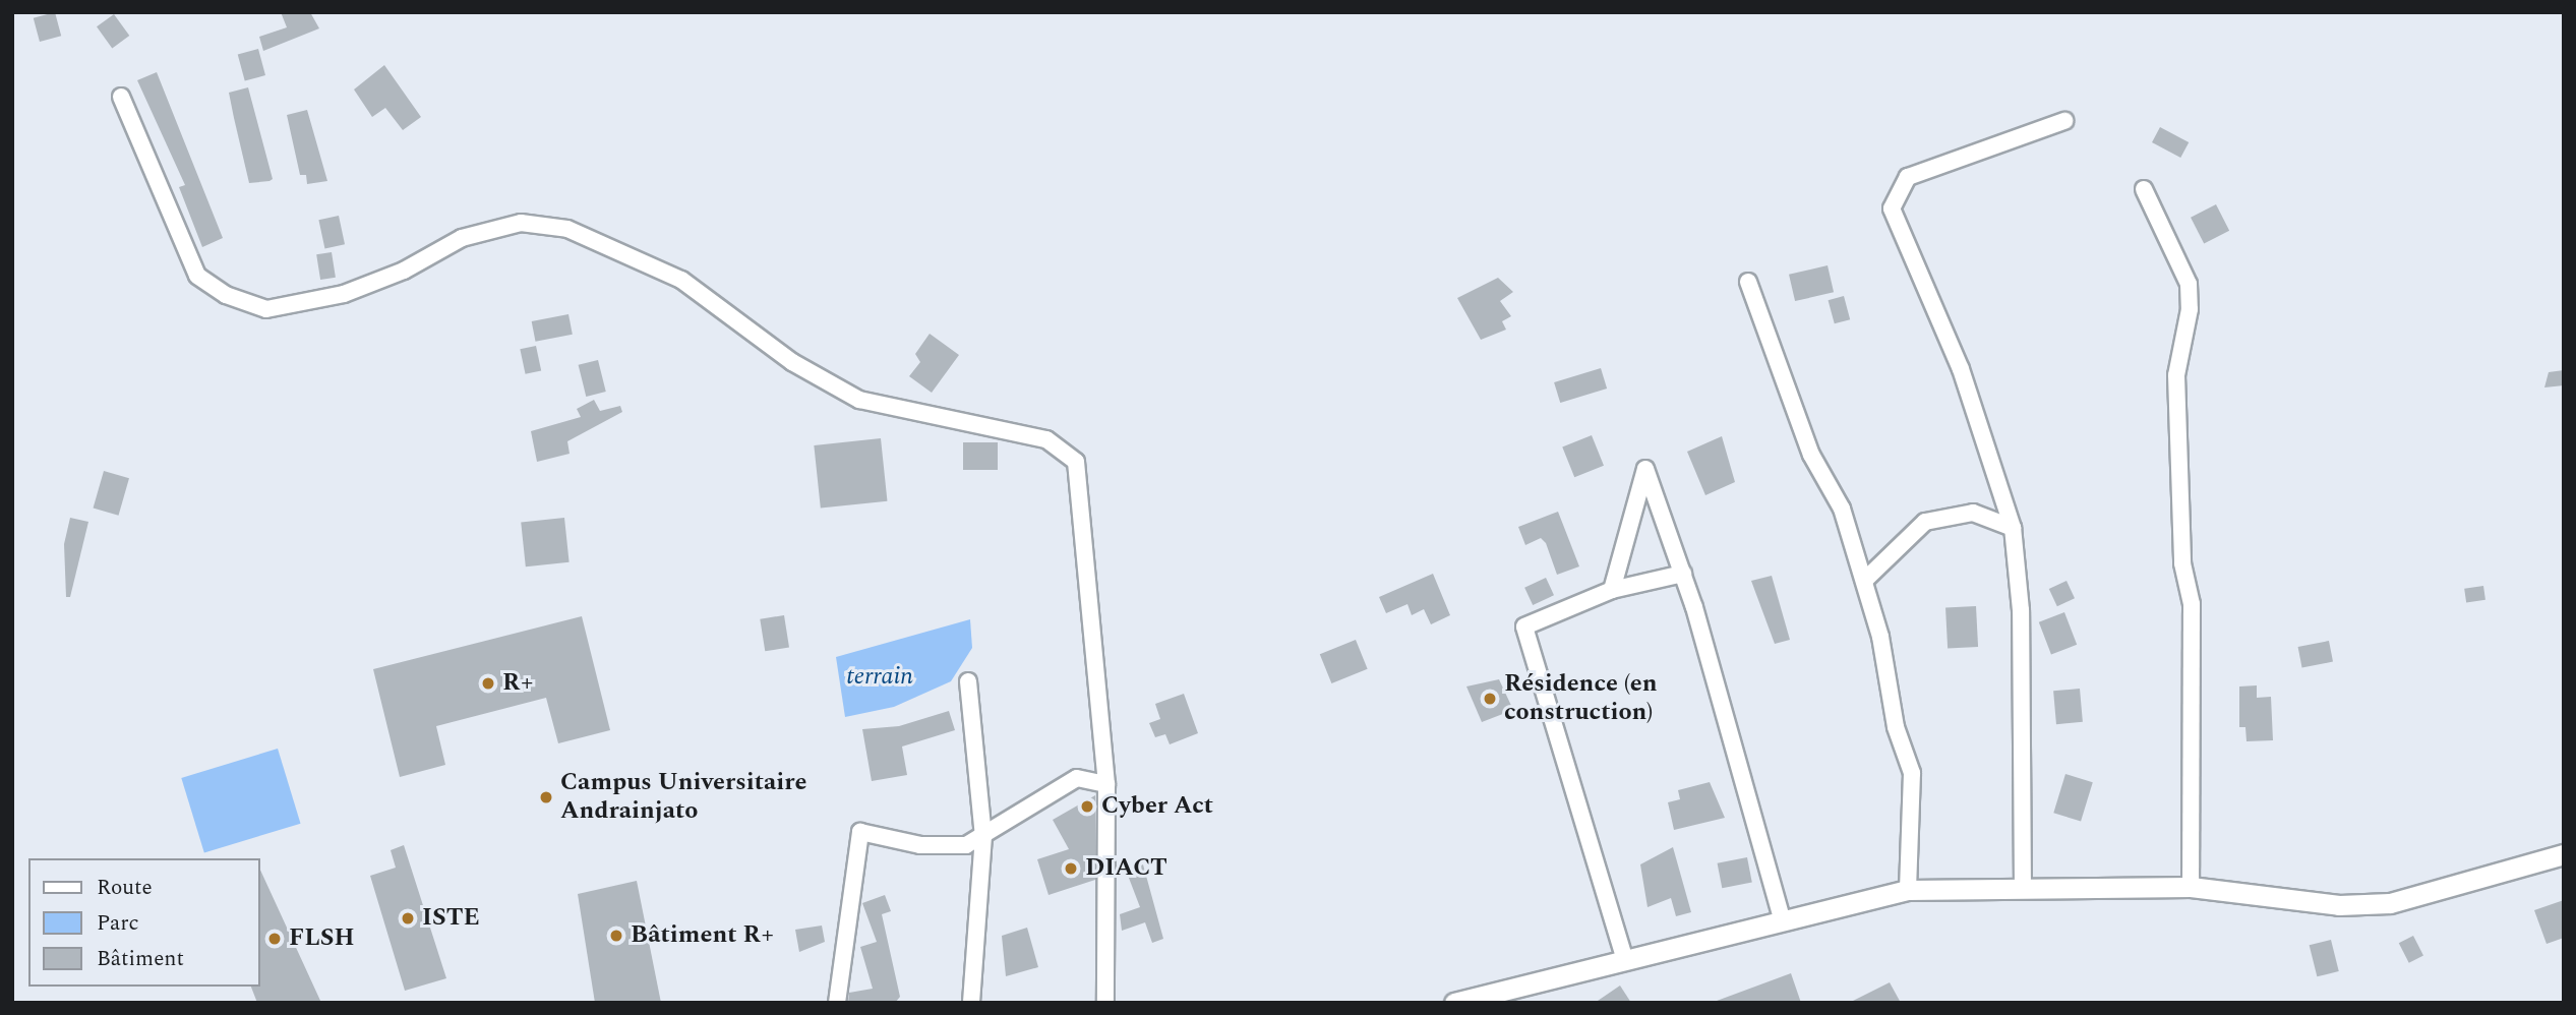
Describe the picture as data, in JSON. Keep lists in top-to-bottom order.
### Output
{
  "parks": ["terrain"],
  "places": [
    "R+",
    "Résidence (en construction)",
    "Campus Universitaire Andrainjato",
    "Cyber Act",
    "DIACT",
    "ISTE",
    "Bâtiment R+",
    "FLSH"
  ],
  "legend": ["Route", "Parc", "Bâtiment"]
}
